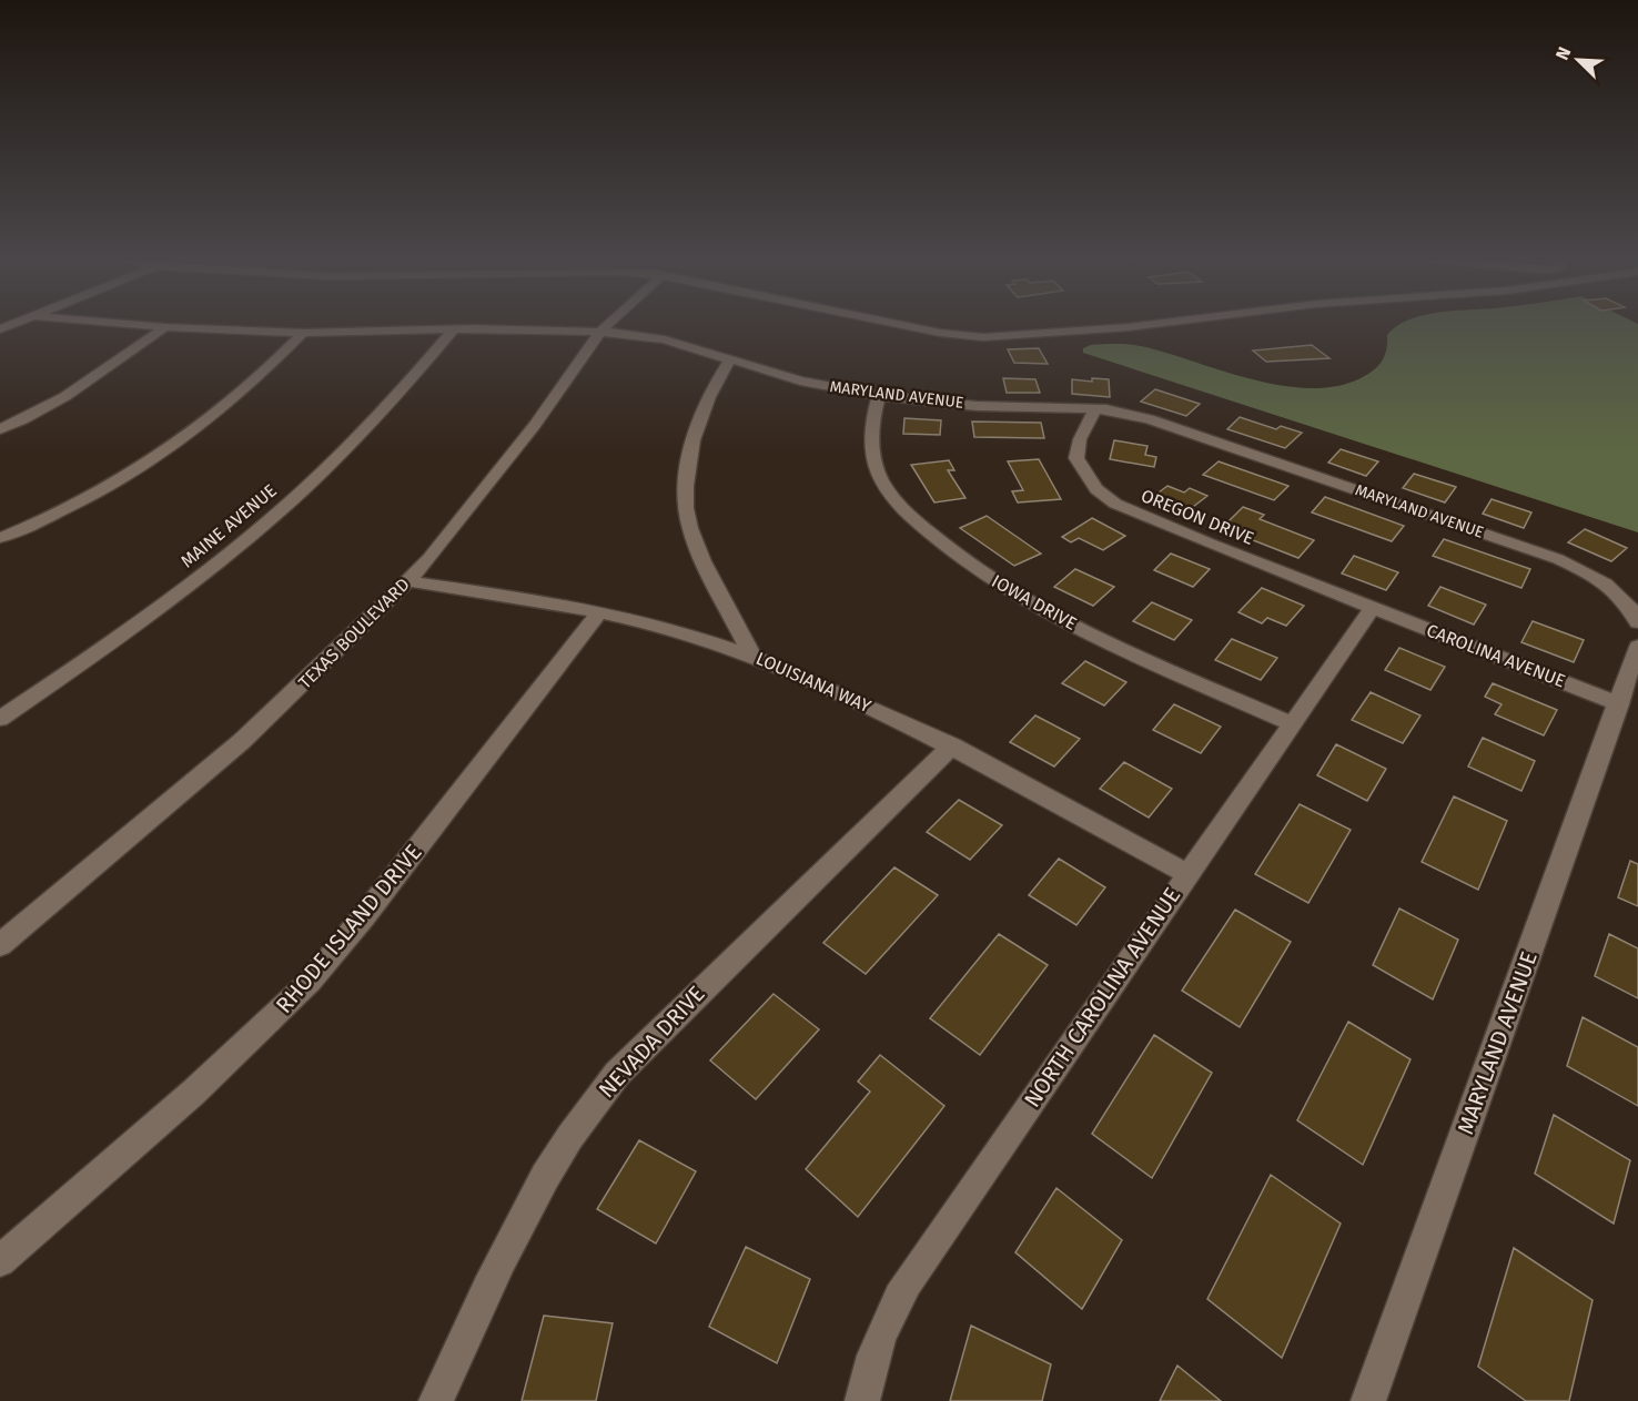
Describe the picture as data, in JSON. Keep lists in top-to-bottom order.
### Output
{
  "streets": {
    "street": [
      "MARYLAND AVENUE",
      "OREGON DRIVE",
      "MAINE AVENUE",
      "IOWA DRIVE",
      "TEXAS BOULEVARD",
      "CAROLINA AVENUE",
      "LOUISIANA WAY",
      "RHODE ISLAND DRIVE",
      "NORTH CAROLINA AVENUE",
      "NEVADA DRIVE"
    ]
  },
  "crossings": [
    ["MARYLAND AVENUE", "OREGON DRIVE"],
    ["MARYLAND AVENUE", "MAINE AVENUE"],
    ["MARYLAND AVENUE", "IOWA DRIVE"],
    ["MARYLAND AVENUE", "TEXAS BOULEVARD"],
    ["MARYLAND AVENUE", "CAROLINA AVENUE"],
    ["OREGON DRIVE", "CAROLINA AVENUE"],
    ["OREGON DRIVE", "NORTH CAROLINA AVENUE"],
    ["IOWA DRIVE", "NORTH CAROLINA AVENUE"],
    ["TEXAS BOULEVARD", "LOUISIANA WAY"],
    ["CAROLINA AVENUE", "NORTH CAROLINA AVENUE"],
    ["LOUISIANA WAY", "RHODE ISLAND DRIVE"],
    ["LOUISIANA WAY", "NORTH CAROLINA AVENUE"],
    ["LOUISIANA WAY", "NEVADA DRIVE"]
  ],
  "north": "top left"
}
